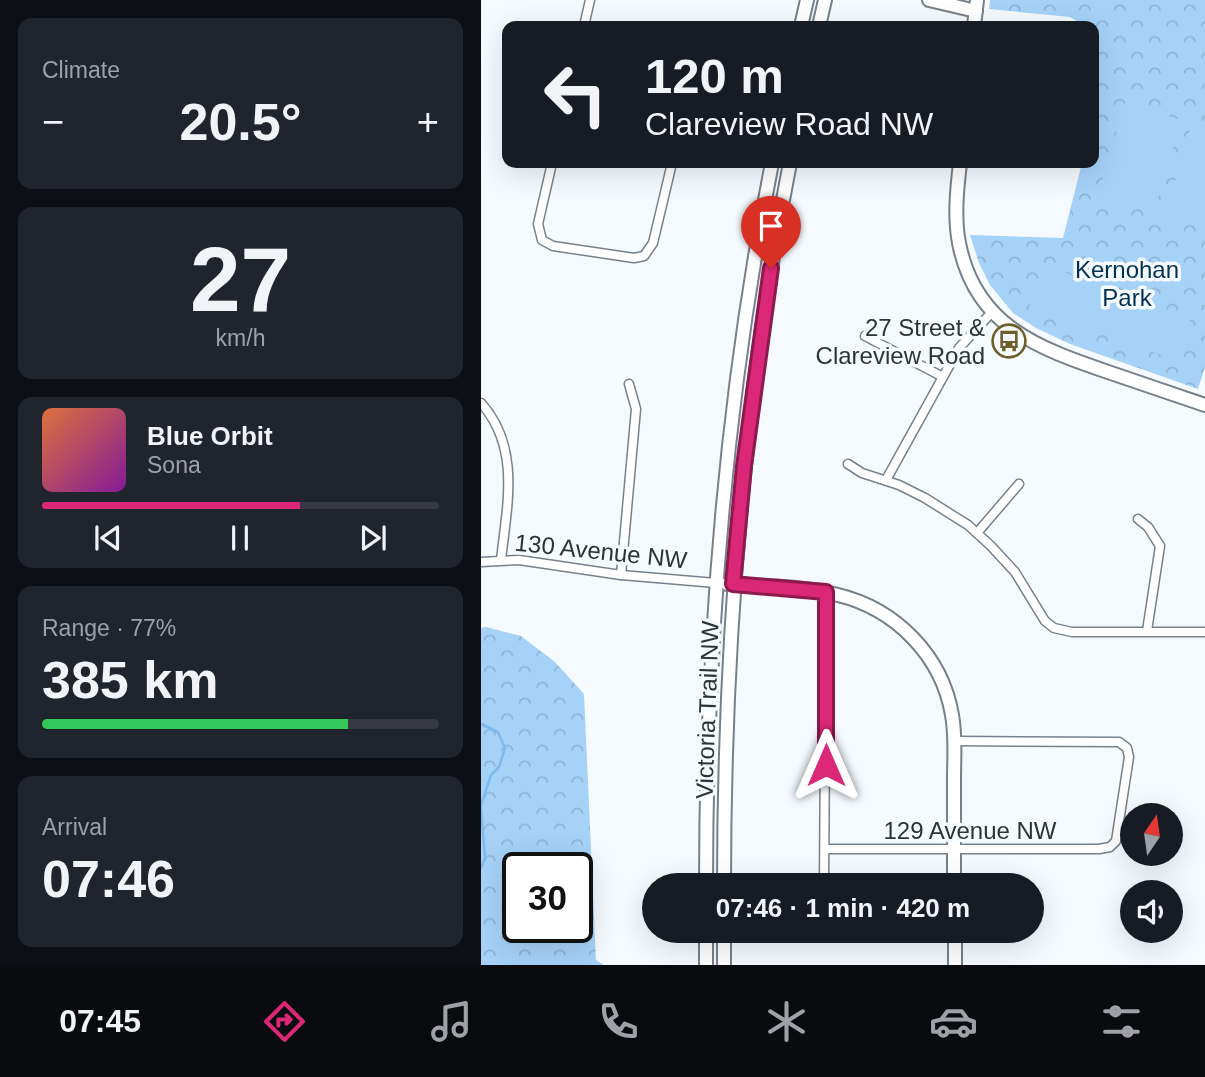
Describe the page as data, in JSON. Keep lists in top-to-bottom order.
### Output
{
  "streets": {
    "main road": ["Victoria Trail NW"],
    "street": ["130 Avenue NW", "129 Avenue NW"]
  },
  "crossings": [
    ["130 Avenue NW", "Victoria Trail NW"]
  ],
  "parks": ["Kernohan Park"],
  "places": {
    "bus stop": ["27 Street & Clareview Road"]
  },
  "north": "top",
  "page": {
    "tile": [
      "Climate",
      ["27", "km/h"],
      ["Range · 77%", "385 km"],
      ["Arrival", "07:46"]
    ],
    "turn": ["120 m", "Clareview Road NW"],
    "heat": ["−", "20.5°", "+"],
    "song": ["Blue Orbit", "Sona"],
    "limit": "30",
    "trip": "07:46 · 1 min · 420 m",
    "tabs": "07:45"
  }
}
